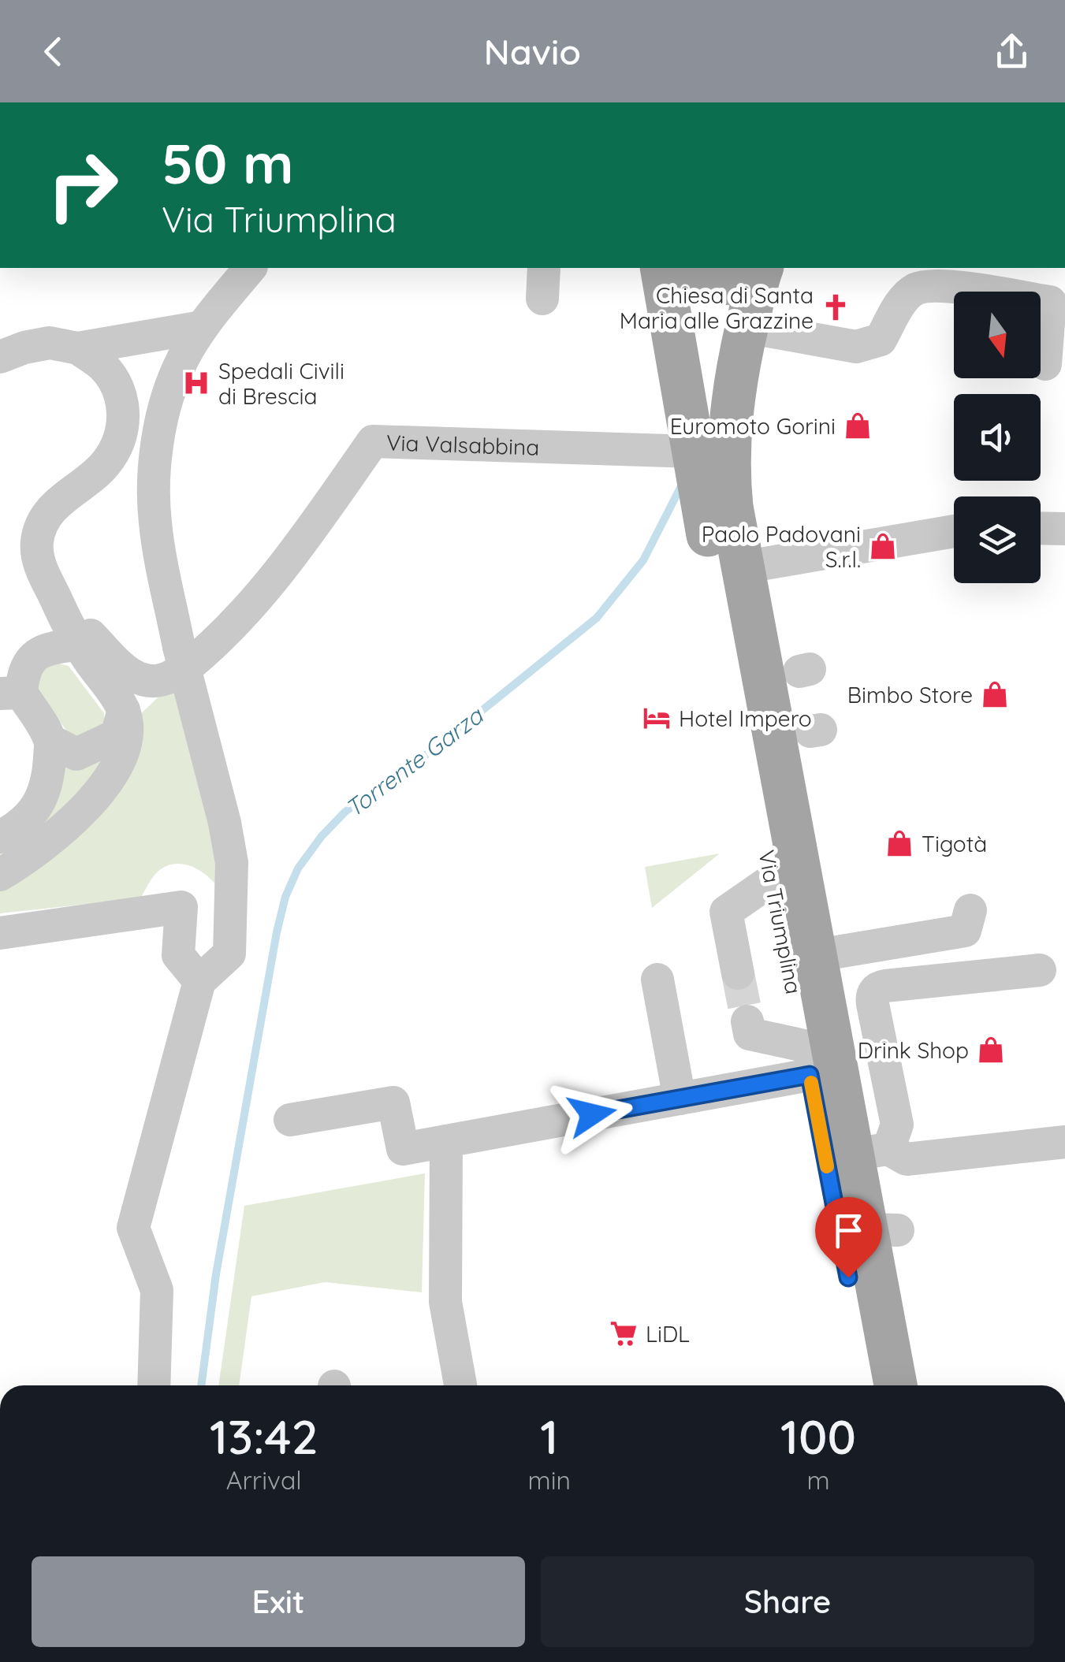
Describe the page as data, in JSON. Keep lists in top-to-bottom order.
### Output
{
  "streets": {
    "main road": ["Via Triumplina"],
    "street": ["Via Valsabbina"]
  },
  "crossings": [
    ["Via Valsabbina", "Via Triumplina"]
  ],
  "water": ["Torrente Garza"],
  "places": {
    "church": ["Chiesa di Santa Maria alle Grazzine"],
    "hospital": ["Spedali Civili di Brescia"],
    "shop": [
      "Euromoto Gorini",
      "Paolo Padovani S.r.l.",
      "Bimbo Store",
      "Tigotà",
      "Drink Shop"
    ],
    "hotel": ["Hotel Impero"],
    "supermarket": ["LiDL"]
  },
  "north": "bottom",
  "page": {
    "header": "Navio",
    "turn": ["50 m", "Via Triumplina"],
    "eta": [
      "13:42",
      "Arrival",
      "1",
      "min",
      "100",
      "m"
    ],
    "buttons": ["Exit", "Share"]
  }
}
